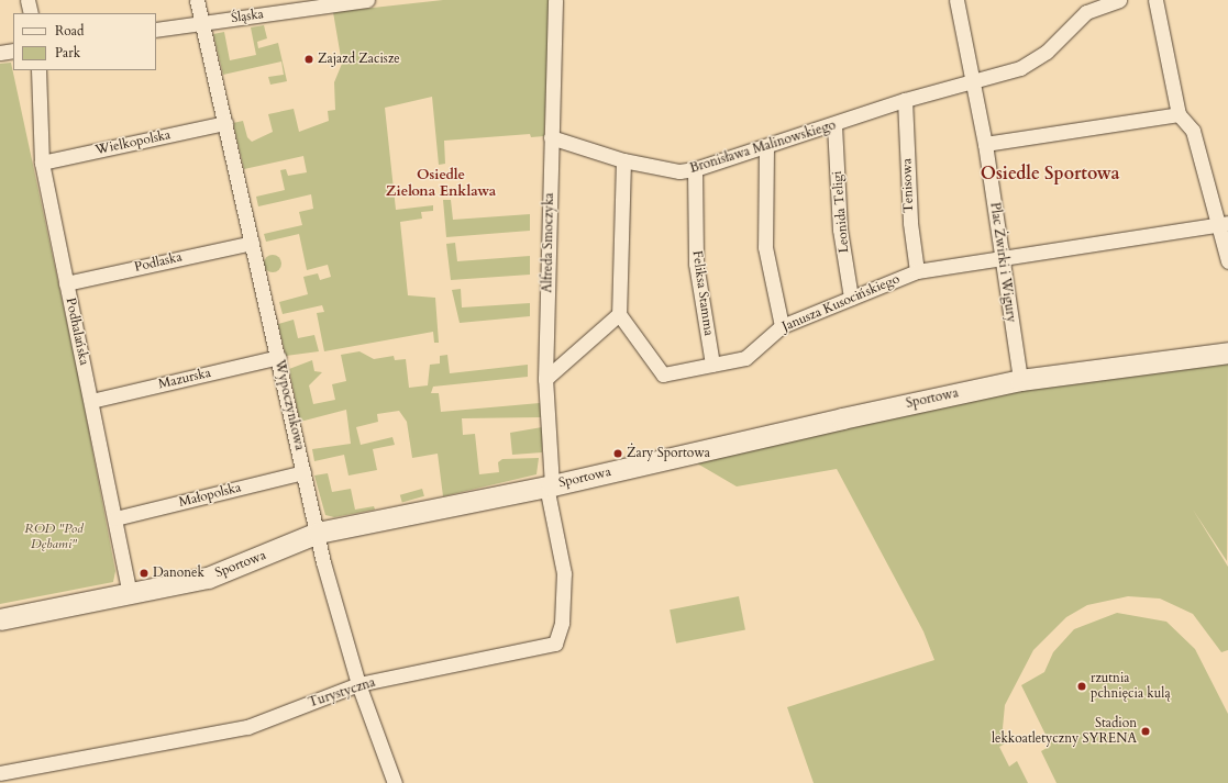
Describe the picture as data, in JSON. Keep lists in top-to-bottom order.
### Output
{
  "streets": {
    "street": [
      "Śląska",
      "Wielkopolska",
      "Bronisława Malinowskiego",
      "Tenisowa",
      "Leonida Teligi",
      "Alfreda Smoczyka",
      "Podlaska",
      "Plac Żwirki i Wigury",
      "Feliksa Stamma",
      "Janusza Kusocińskiego",
      "Podhalańska",
      "Mazurska",
      "Sportowa",
      "Wypoczynkowa",
      "Małopolska",
      "Turystyczna"
    ]
  },
  "crossings": [
    ["Śląska", "Wypoczynkowa"],
    ["Wielkopolska", "Podhalańska"],
    ["Wielkopolska", "Wypoczynkowa"],
    ["Bronisława Malinowskiego", "Tenisowa"],
    ["Bronisława Malinowskiego", "Leonida Teligi"],
    ["Bronisława Malinowskiego", "Alfreda Smoczyka"],
    ["Bronisława Malinowskiego", "Plac Żwirki i Wigury"],
    ["Bronisława Malinowskiego", "Feliksa Stamma"],
    ["Tenisowa", "Janusza Kusocińskiego"],
    ["Leonida Teligi", "Janusza Kusocińskiego"],
    ["Alfreda Smoczyka", "Sportowa"],
    ["Alfreda Smoczyka", "Turystyczna"],
    ["Podlaska", "Podhalańska"],
    ["Podlaska", "Wypoczynkowa"],
    ["Plac Żwirki i Wigury", "Janusza Kusocińskiego"],
    ["Plac Żwirki i Wigury", "Sportowa"],
    ["Feliksa Stamma", "Janusza Kusocińskiego"],
    ["Podhalańska", "Mazurska"],
    ["Podhalańska", "Sportowa"],
    ["Podhalańska", "Małopolska"],
    ["Mazurska", "Wypoczynkowa"],
    ["Sportowa", "Wypoczynkowa"],
    ["Sportowa", "Turystyczna"],
    ["Wypoczynkowa", "Małopolska"],
    ["Wypoczynkowa", "Turystyczna"]
  ],
  "districts": ["Osiedle Sportowa", "Osiedle Zielona Enklawa"],
  "parks": ["ROD \"Pod Dębami\""],
  "places": [
    "Zajazd Zacisze",
    "Żary Sportowa",
    "Danonek",
    "rzutnia pchnięcia kulą",
    "Stadion lekkoatletyczny SYRENA"
  ],
  "legend": ["Road", "Park"]
}
